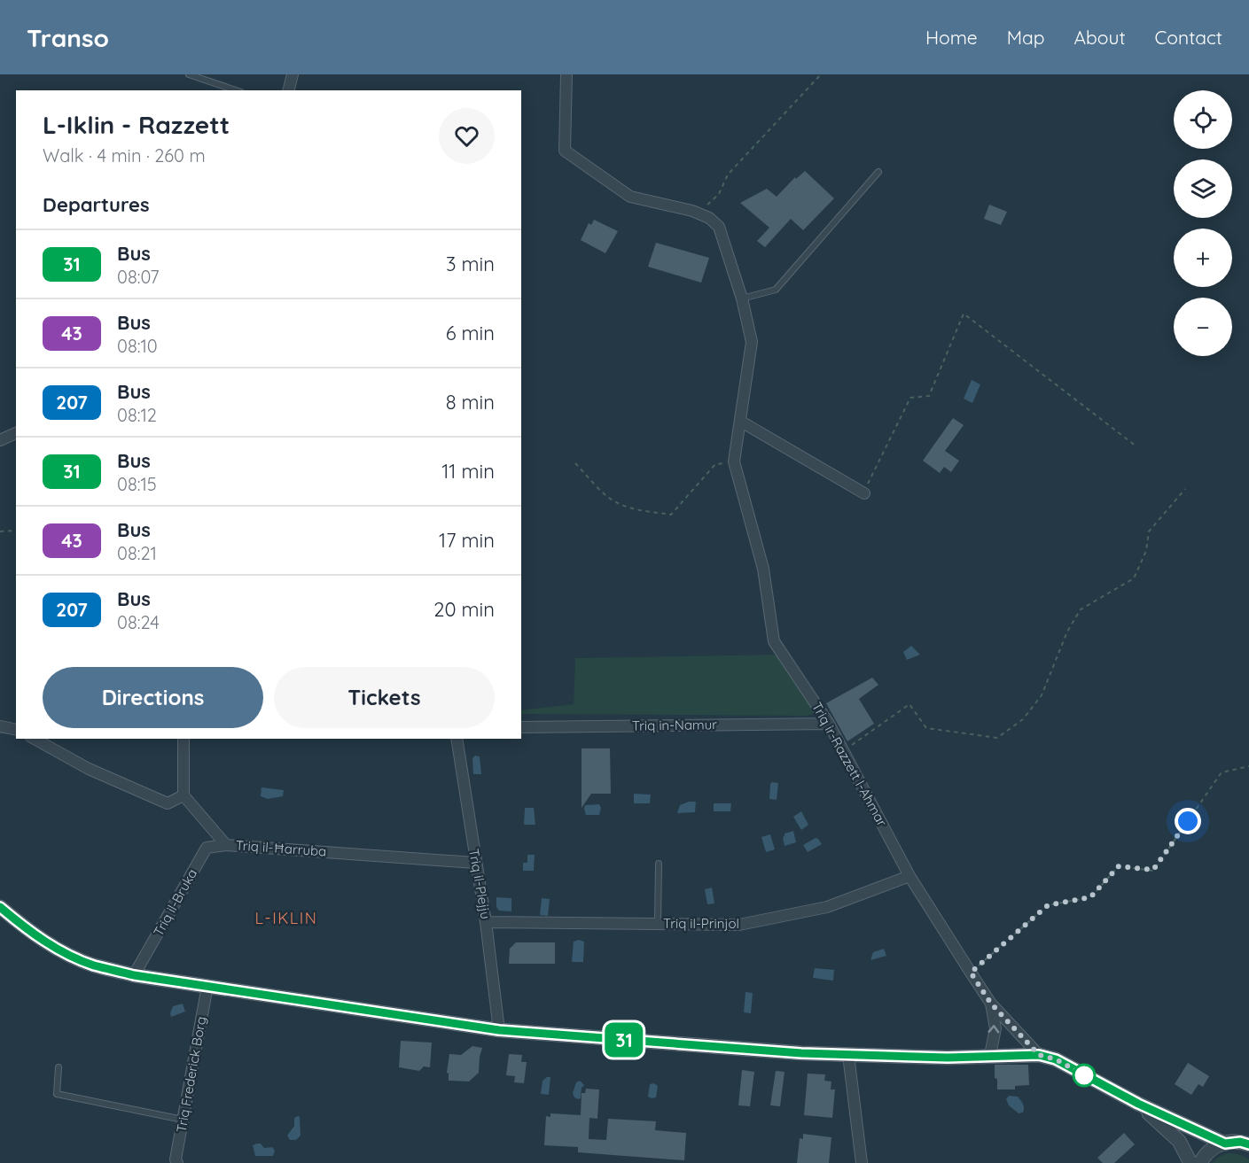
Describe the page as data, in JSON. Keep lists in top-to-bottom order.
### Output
{
  "streets": {
    "street": [
      "Triq in-Namur",
      "Triq ir-Razzett l-Aħmar",
      "Triq il-Ħarruba",
      "Triq il-Plejju",
      "Triq il-Bruka",
      "Triq il-Prinjol",
      "Triq Frederick Borg"
    ]
  },
  "crossings": [
    ["Triq in-Namur", "Triq ir-Razzett l-Aħmar"],
    ["Triq ir-Razzett l-Aħmar", "Triq il-Prinjol"],
    ["Triq il-Ħarruba", "Triq il-Plejju"],
    ["Triq il-Ħarruba", "Triq il-Bruka"],
    ["Triq il-Plejju", "Triq il-Prinjol"]
  ],
  "districts": ["L-IKLIN"],
  "lines": ["bus line 31"],
  "page": {
    "header": "Transo",
    "nav": [
      "Home",
      "Map",
      "About",
      "Contact"
    ],
    "on_map": "31",
    "map_buttons": ["+", "−"],
    "heading": [
      ["L-Iklin - Razzett", "Walk · 4 min · 260 m"],
      "Departures"
    ],
    "list": [
      {
        "mark": "31",
        "name": "Bus",
        "note": "08:07",
        "value": "3 min"
      },
      {
        "mark": "43",
        "name": "Bus",
        "note": "08:10",
        "value": "6 min"
      },
      {
        "mark": "207",
        "name": "Bus",
        "note": "08:12",
        "value": "8 min"
      },
      {
        "mark": "31",
        "name": "Bus",
        "note": "08:15",
        "value": "11 min"
      },
      {
        "mark": "43",
        "name": "Bus",
        "note": "08:21",
        "value": "17 min"
      },
      {
        "mark": "207",
        "name": "Bus",
        "note": "08:24",
        "value": "20 min"
      }
    ],
    "buttons": ["Directions", "Tickets"]
  }
}
